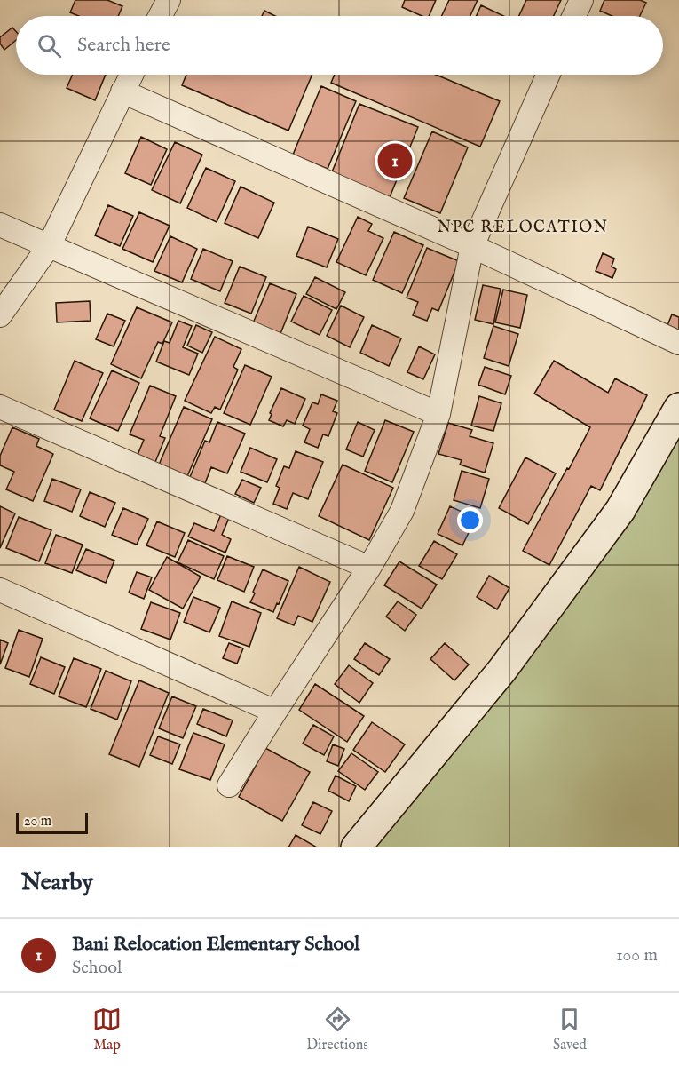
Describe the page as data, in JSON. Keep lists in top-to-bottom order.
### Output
{
  "districts": ["NPC RELOCATION"],
  "scale_bar": "20 m",
  "page": {
    "search": "Search here",
    "pins": "1",
    "scale": "20 m",
    "heading": "Nearby",
    "list": [
      {
        "mark": "1",
        "name": "Bani Relocation Elementary School",
        "note": "School",
        "value": "100 m"
      }
    ],
    "nav": ["Map", "Directions", "Saved"]
  }
}
